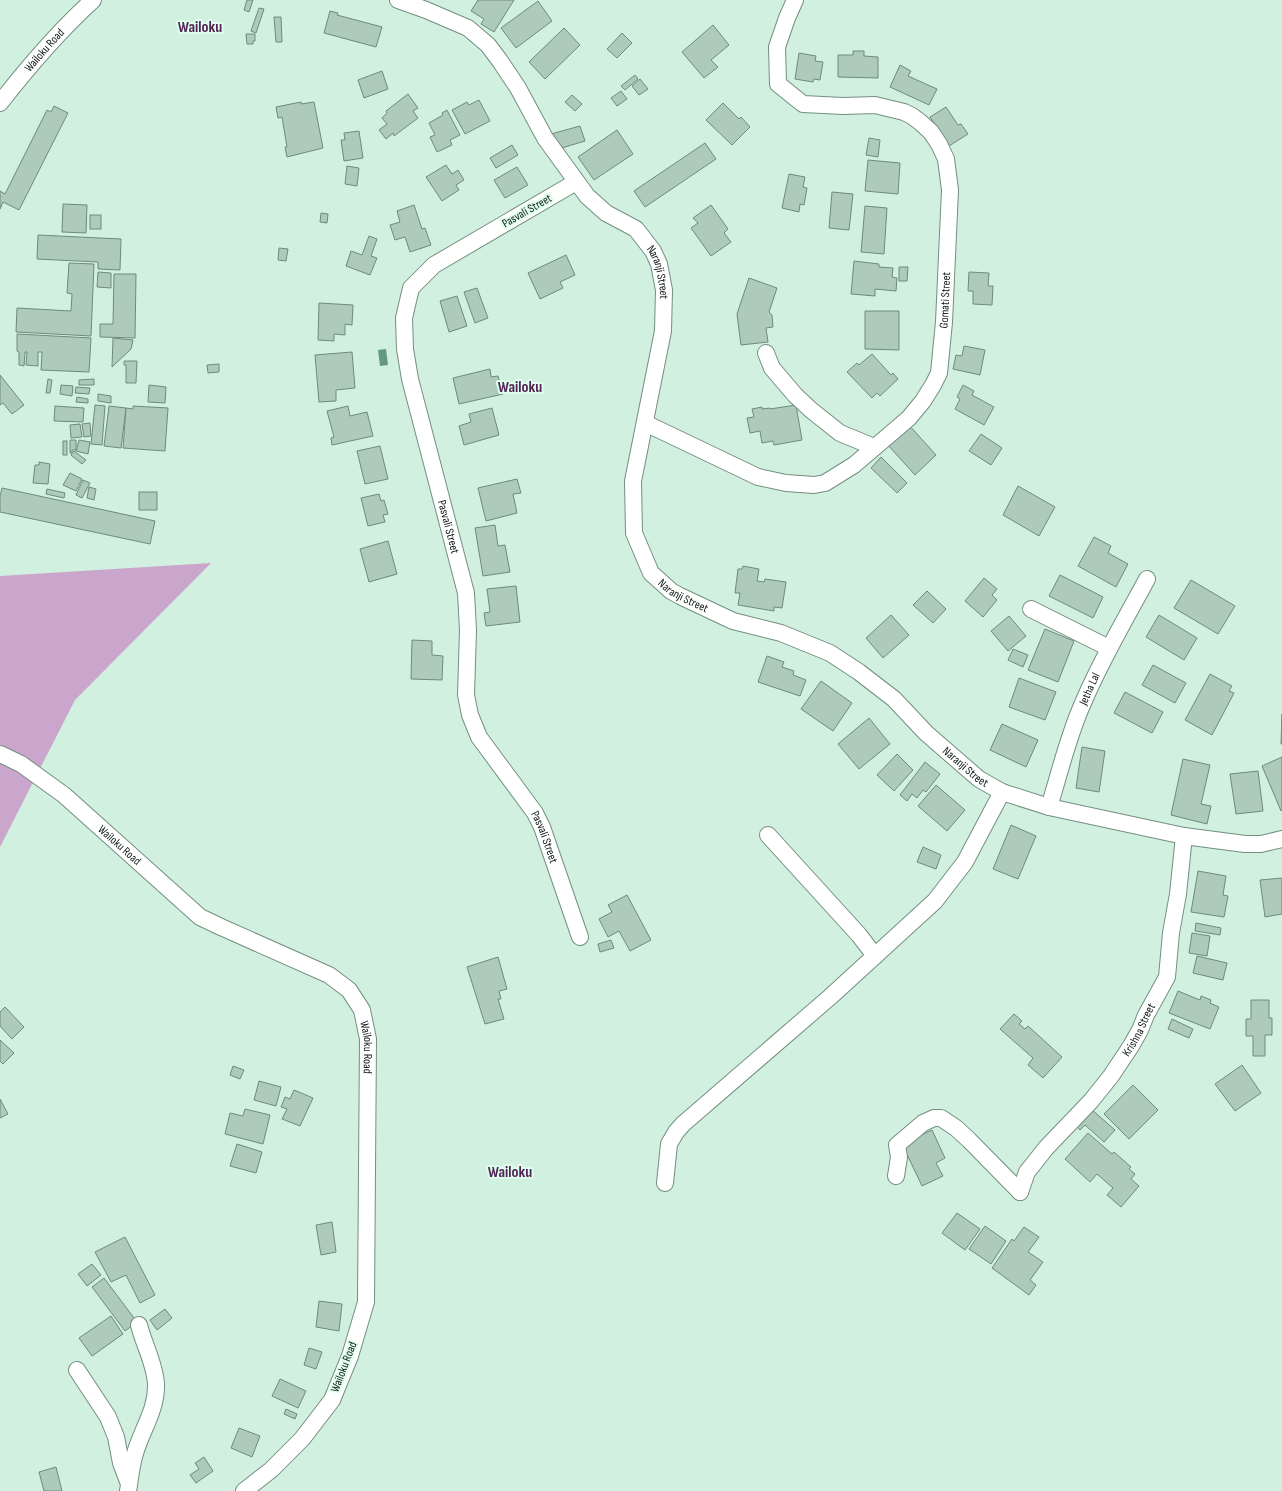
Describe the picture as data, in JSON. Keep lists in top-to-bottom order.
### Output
{
  "streets": {
    "street": [
      "Wailoku Road",
      "Pasvali Street",
      "Naranji Street",
      "Gomati Street",
      "Jetha Lal",
      "Krishna Street"
    ]
  },
  "crossings": [
    ["Pasvali Street", "Naranji Street"],
    ["Naranji Street", "Gomati Street"],
    ["Naranji Street", "Jetha Lal"],
    ["Naranji Street", "Krishna Street"]
  ],
  "districts": ["Wailoku", "Wailoku", "Wailoku"]
}
